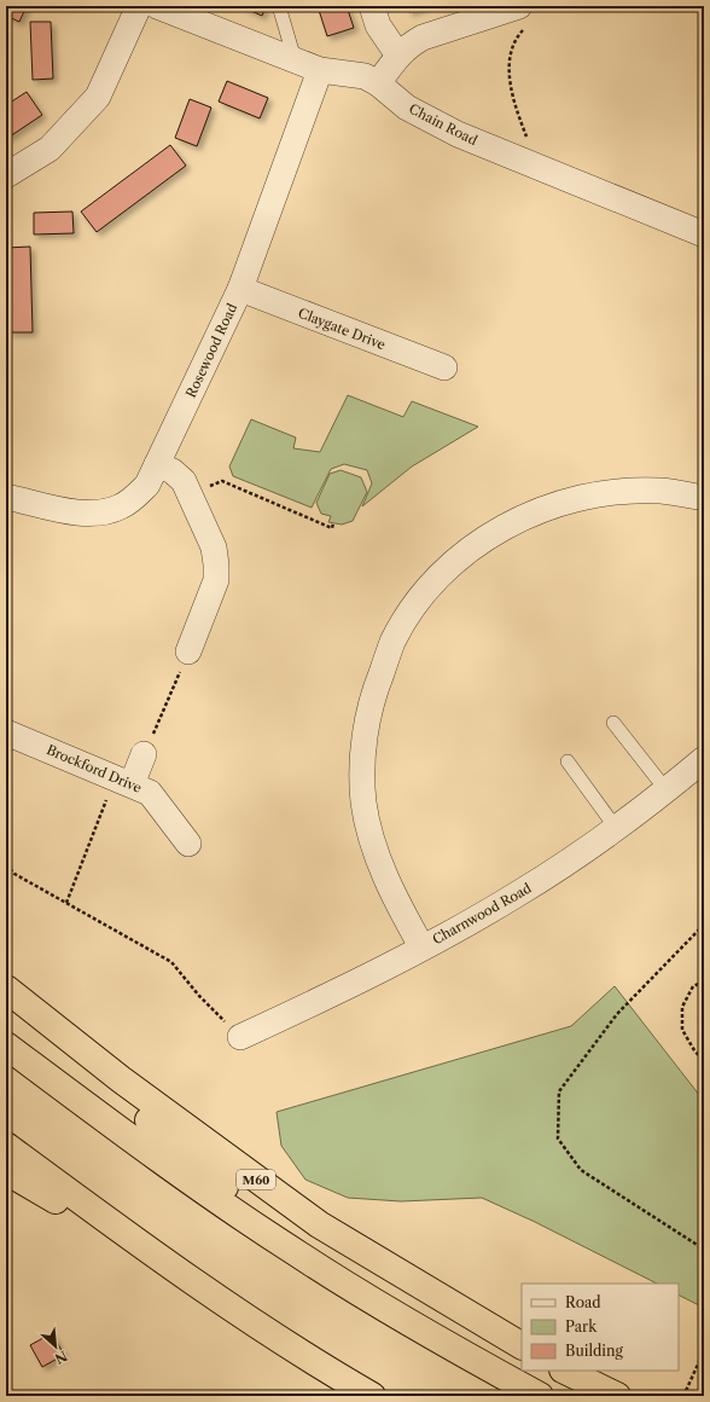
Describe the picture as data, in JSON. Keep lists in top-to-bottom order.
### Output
{
  "streets": {
    "highway": ["M60"],
    "street": [
      "Chain Road",
      "Claygate Drive",
      "Rosewood Road",
      "Brockford Drive",
      "Charnwood Road"
    ]
  },
  "crossings": [
    ["Chain Road", "Rosewood Road"],
    ["Claygate Drive", "Rosewood Road"]
  ],
  "legend": ["Road", "Park", "Building"],
  "north": "bottom right"
}
